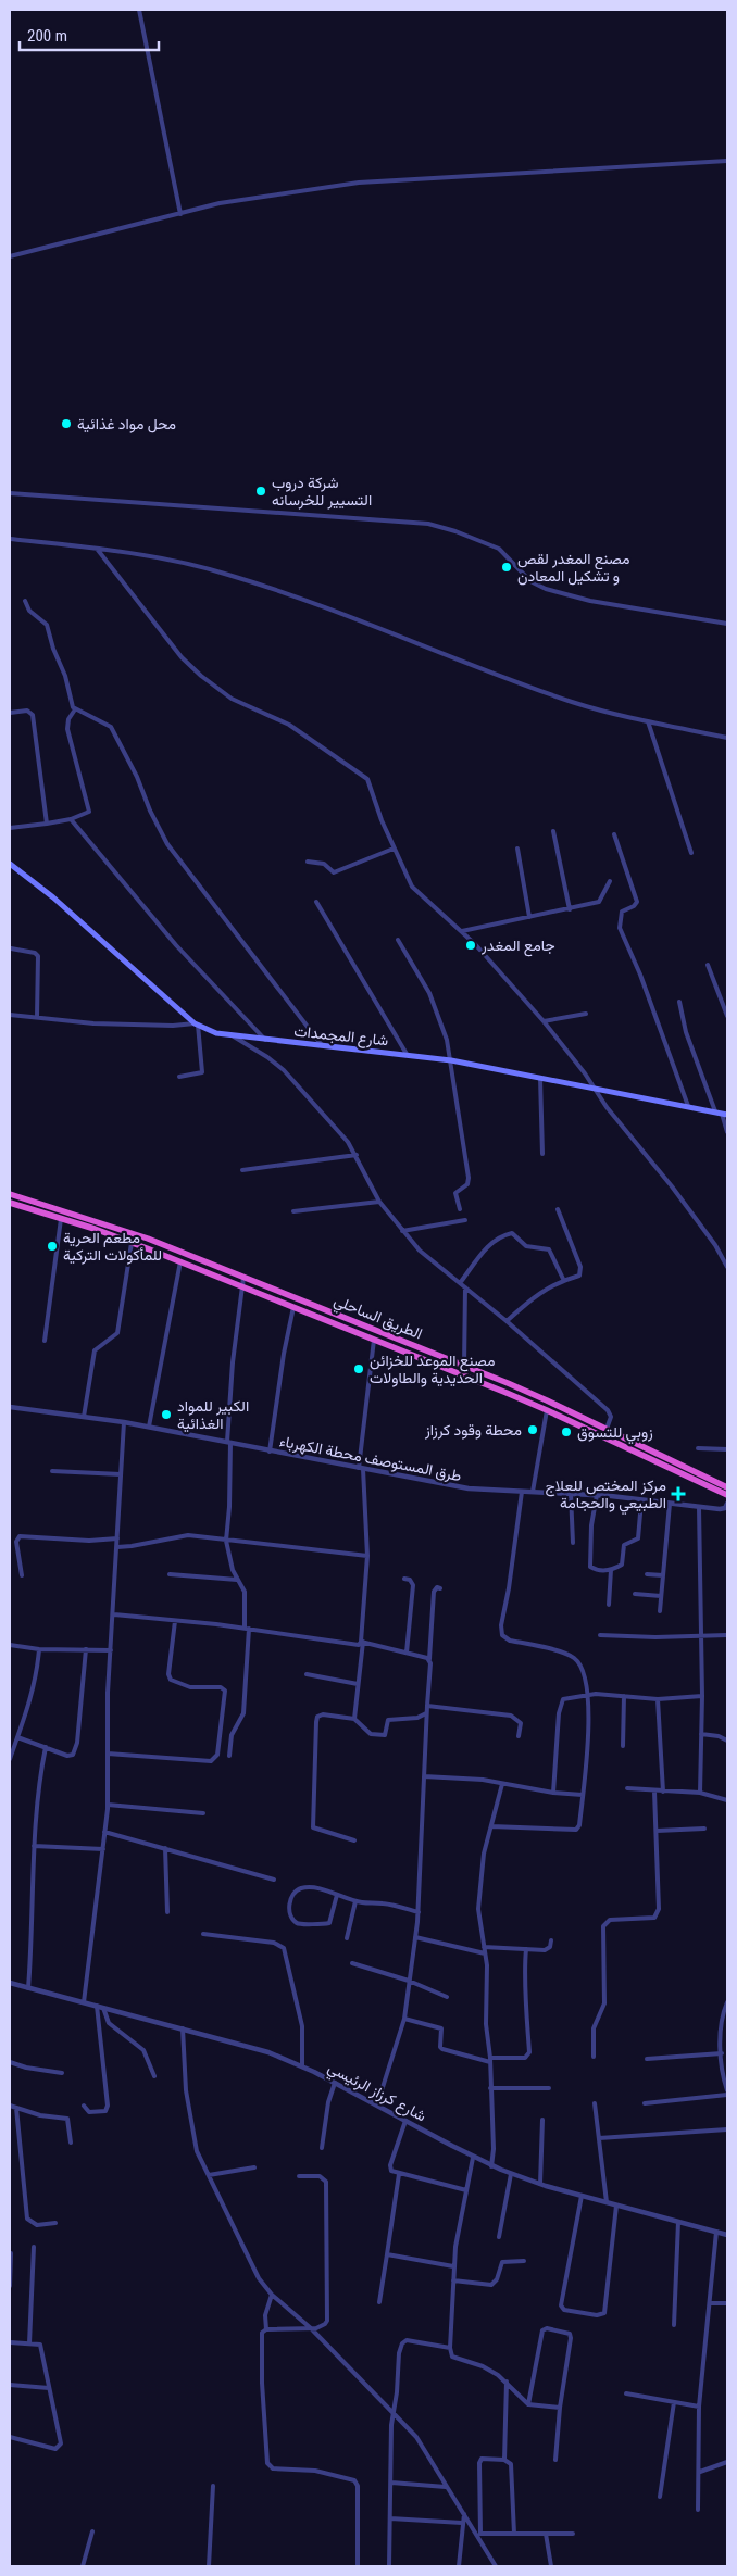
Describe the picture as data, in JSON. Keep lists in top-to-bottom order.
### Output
{
  "streets": {
    "highway": ["الطريق الساحلي"],
    "main road": ["شارع المجمدات"],
    "street": ["طرق المستوصف محطة الكهرباء", "شارع كرزاز الرئيسي"]
  },
  "places": {
    "other": [
      "محل مواد غذائية",
      "شركة دروب التسيير للخرسانه",
      "مصنع المغدر لقص و تشكيل المعادن",
      "جامع المغدر",
      "مطعم الحرية للمأكولات التركية",
      "مصنع الموعد للخزائن الحديدية والطاولات",
      "الكبير للمواد الغذائية",
      "محطة وقود كرزاز",
      "زوبي للتسوق"
    ],
    "health": ["مركز المختص للعلاج الطبيعي والحجامة"]
  },
  "scale_bar": "200 m"
}
